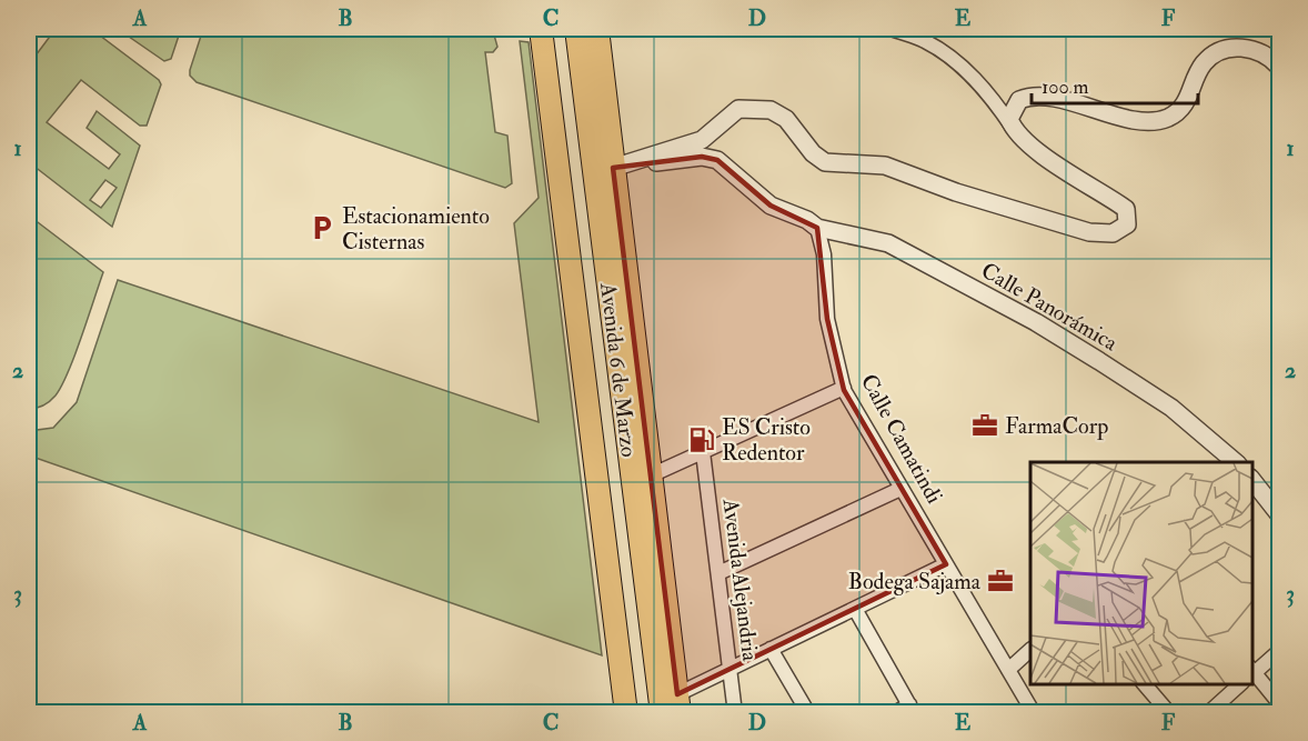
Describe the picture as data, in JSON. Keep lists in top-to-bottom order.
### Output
{
  "streets": {
    "main road": ["Avenida 6 de Marzo"],
    "street": ["Calle Panorámica", "Calle Camatindi", "Avenida Alejandria"]
  },
  "crossings": [
    ["Calle Panorámica", "Calle Camatindi"]
  ],
  "places": {
    "parking": ["Estacionamiento Cisternas"],
    "office": ["FarmaCorp", "Bodega Sajama"],
    "fuel station": ["ES Cristo Redentor"]
  },
  "scale_bar": "100 m",
  "grid": {
    "columns": [
      "A",
      "B",
      "C",
      "D",
      "E",
      "F"
    ],
    "rows": ["1", "2", "3"]
  }
}
